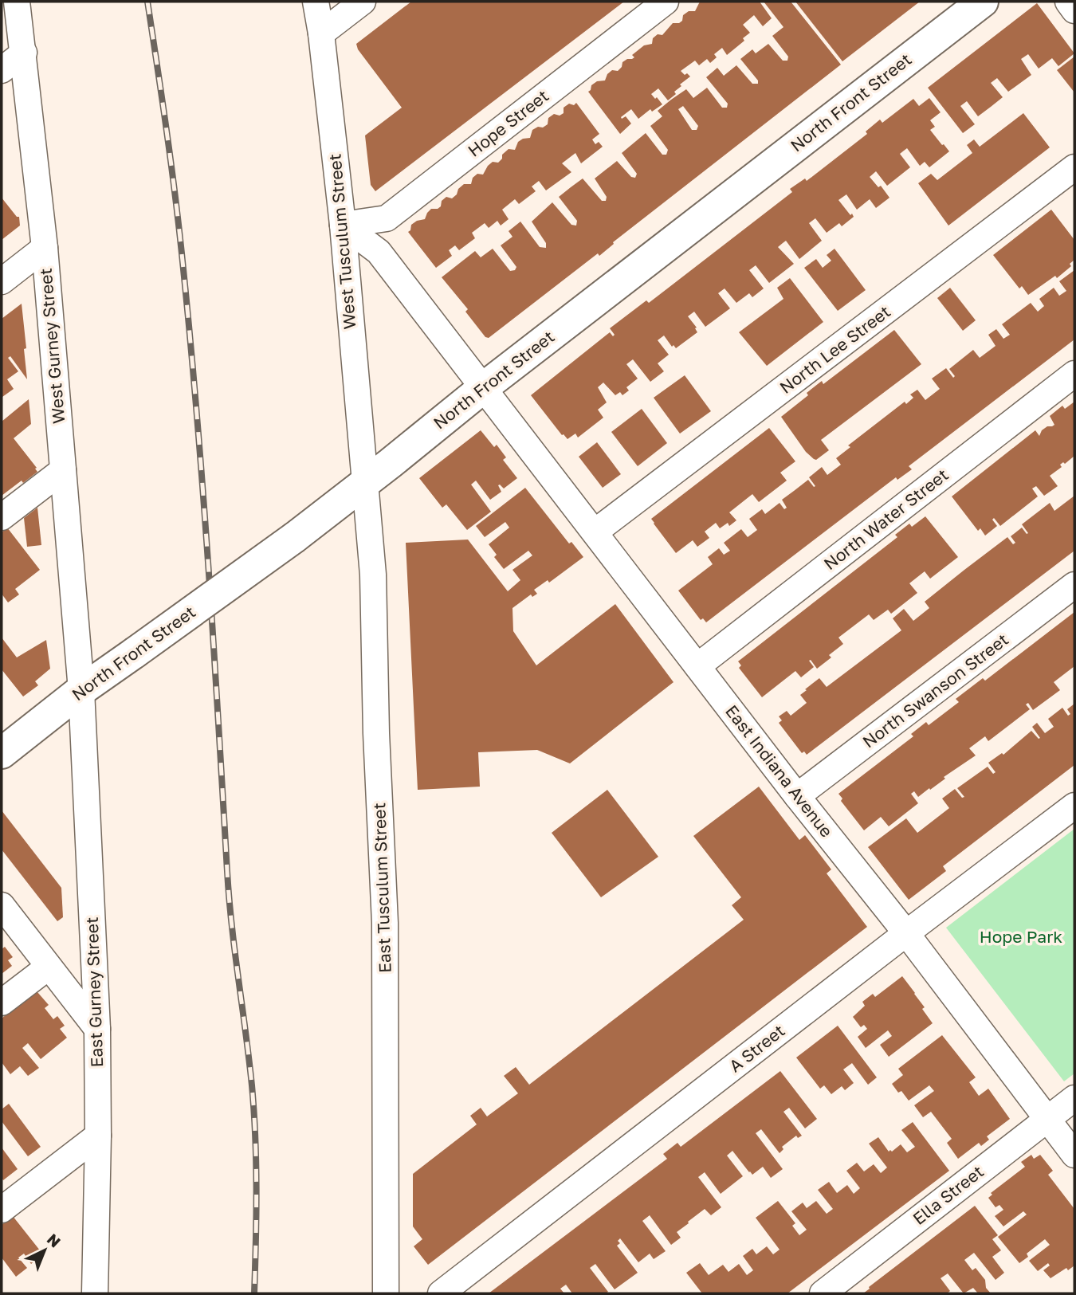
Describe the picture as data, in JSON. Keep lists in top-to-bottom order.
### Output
{
  "streets": {
    "street": [
      "North Front Street",
      "Hope Street",
      "West Tusculum Street",
      "West Gurney Street",
      "North Lee Street",
      "North Water Street",
      "North Swanson Street",
      "East Indiana Avenue",
      "East Tusculum Street",
      "East Gurney Street",
      "A Street",
      "Ella Street"
    ]
  },
  "crossings": [
    ["North Front Street", "West Tusculum Street"],
    ["North Front Street", "West Gurney Street"],
    ["North Front Street", "East Indiana Avenue"],
    ["North Front Street", "East Tusculum Street"],
    ["North Front Street", "East Gurney Street"],
    ["Hope Street", "West Tusculum Street"],
    ["Hope Street", "East Indiana Avenue"],
    ["West Tusculum Street", "East Indiana Avenue"],
    ["West Tusculum Street", "East Tusculum Street"],
    ["West Gurney Street", "East Gurney Street"],
    ["North Lee Street", "East Indiana Avenue"],
    ["North Water Street", "East Indiana Avenue"],
    ["North Swanson Street", "East Indiana Avenue"],
    ["East Indiana Avenue", "A Street"],
    ["East Indiana Avenue", "Ella Street"]
  ],
  "parks": ["Hope Park"],
  "north": "top right"
}
